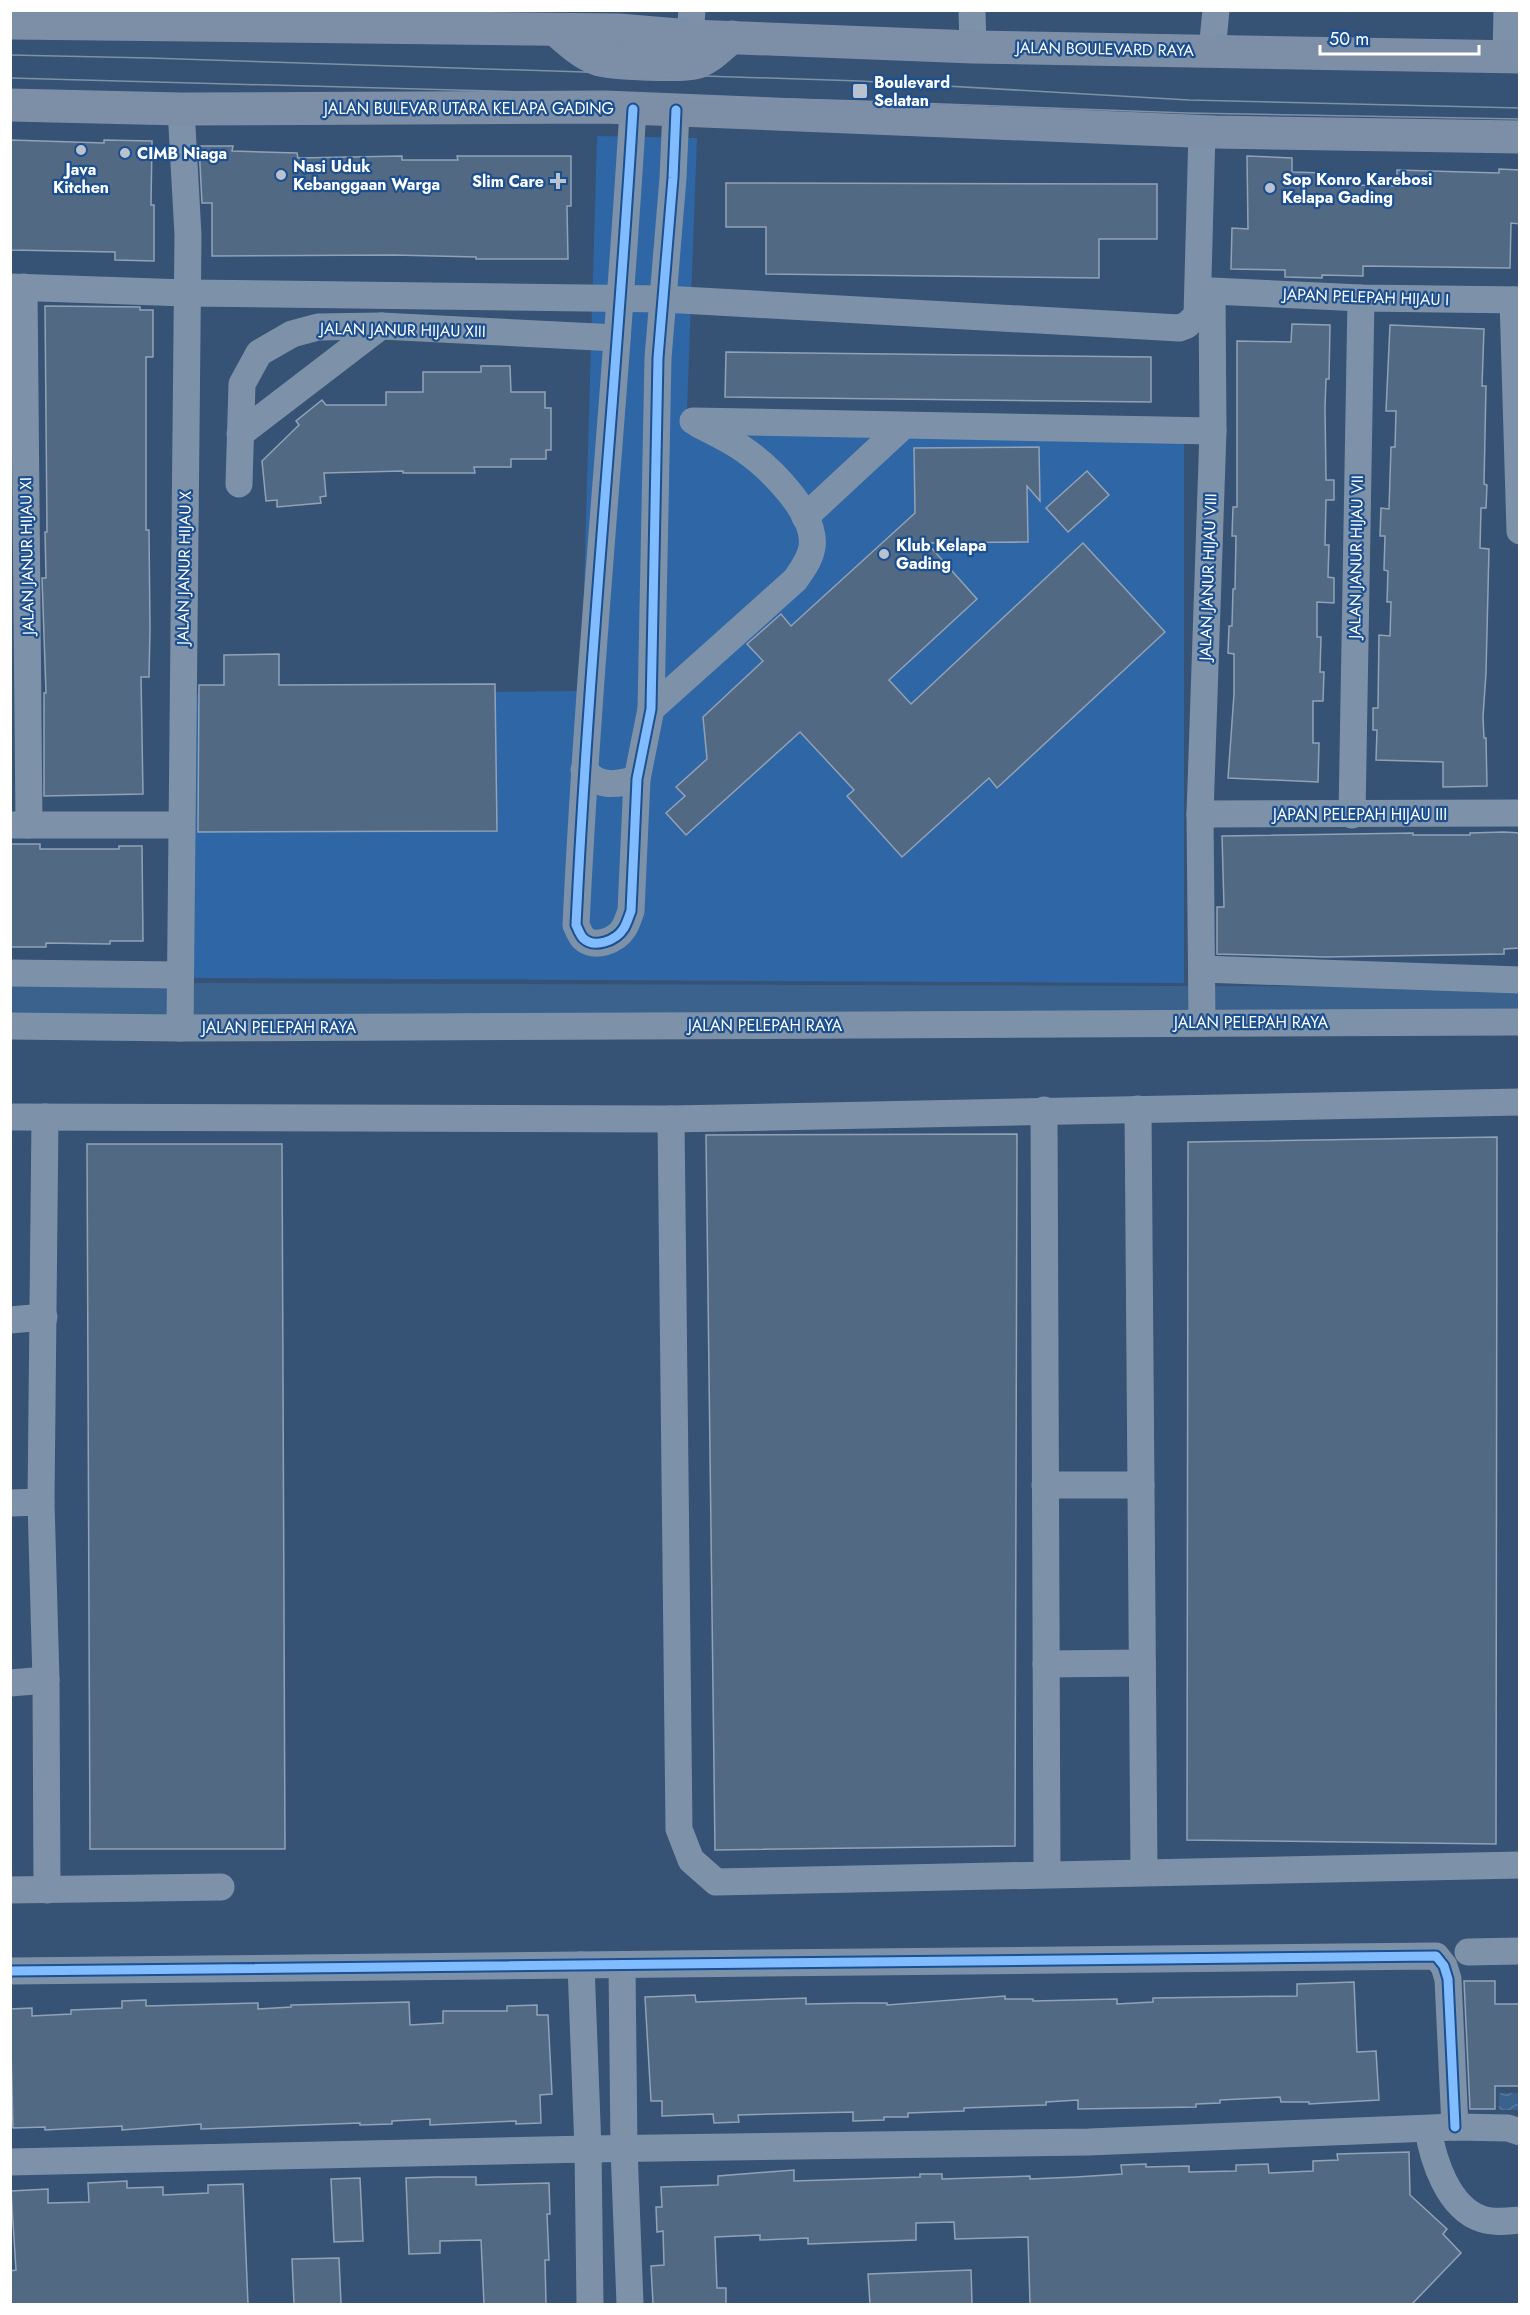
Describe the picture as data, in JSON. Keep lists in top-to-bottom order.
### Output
{
  "streets": {
    "main road": ["JALAN BOULEVARD RAYA", "JALAN BULEVAR UTARA KELAPA GADING"],
    "street": [
      "JAPAN PELEPAH HIJAU I",
      "JALAN JANUR HIJAU XIII",
      "JALAN JANUR HIJAU XI",
      "JALAN JANUR HIJAU VII",
      "JALAN JANUR HIJAU X",
      "JALAN JANUR HIJAU VIII",
      "JAPAN PELEPAH HIJAU III",
      "JALAN PELEPAH RAYA"
    ]
  },
  "crossings": [
    ["JALAN BULEVAR UTARA KELAPA GADING", "JALAN JANUR HIJAU X"],
    ["JALAN BULEVAR UTARA KELAPA GADING", "JALAN JANUR HIJAU VIII"],
    ["JAPAN PELEPAH HIJAU I", "JALAN JANUR HIJAU VII"],
    ["JAPAN PELEPAH HIJAU I", "JALAN JANUR HIJAU VIII"],
    ["JALAN JANUR HIJAU VII", "JAPAN PELEPAH HIJAU III"],
    ["JALAN JANUR HIJAU X", "JALAN PELEPAH RAYA"],
    ["JALAN JANUR HIJAU VIII", "JAPAN PELEPAH HIJAU III"],
    ["JALAN JANUR HIJAU VIII", "JALAN PELEPAH RAYA"]
  ],
  "places": {
    "transit": ["Boulevard Selatan"],
    "other": [
      "Java Kitchen",
      "CIMB Niaga",
      "Nasi Uduk Kebanggaan Warga",
      "Sop Konro Karebosi Kelapa Gading",
      "Klub Kelapa Gading"
    ],
    "health": ["Slim Care"]
  },
  "scale_bar": "50 m"
}
